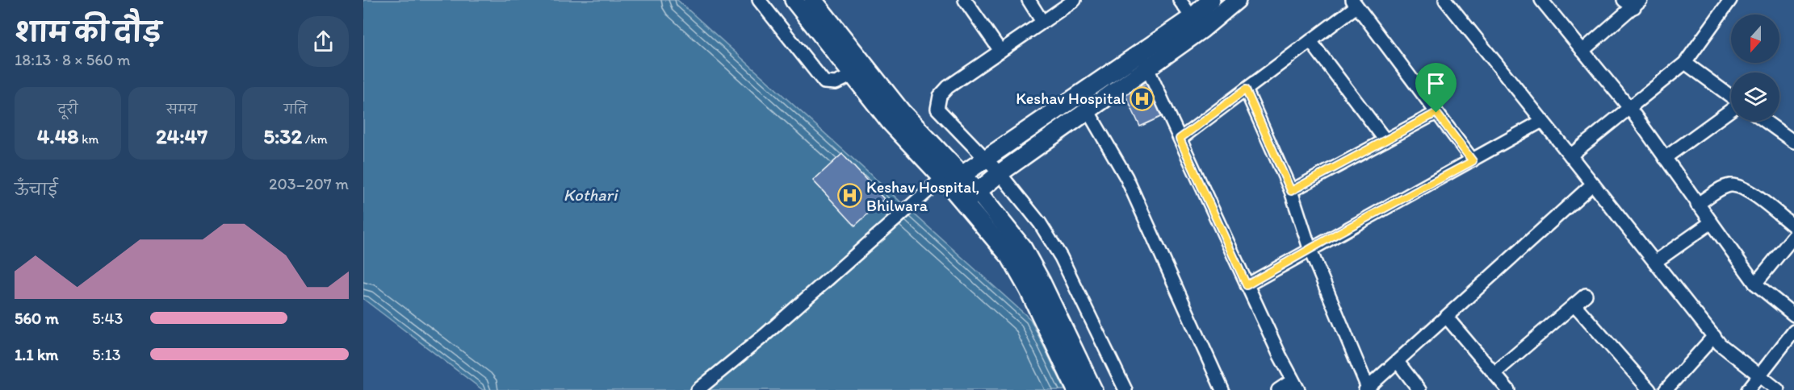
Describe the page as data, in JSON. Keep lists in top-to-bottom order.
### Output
{
  "water": ["Kothari"],
  "places": {
    "hospital": ["Keshav Hospital", "Keshav Hospital, Bhilwara"]
  },
  "north": "bottom",
  "page": {
    "heading": ["शाम की दौड़", "18:13 · 8 × 560 m"],
    "stats": [
      ["दूरी", "4.48 km"],
      ["समय", "24:47"],
      ["गति", "5:32 /km"]
    ],
    "chart": ["ऊँचाई", "203–207 m"],
    "list": [
      {
        "name": "560 m",
        "note": "5:43"
      },
      {
        "name": "1.1 km",
        "note": "5:13"
      }
    ]
  }
}
